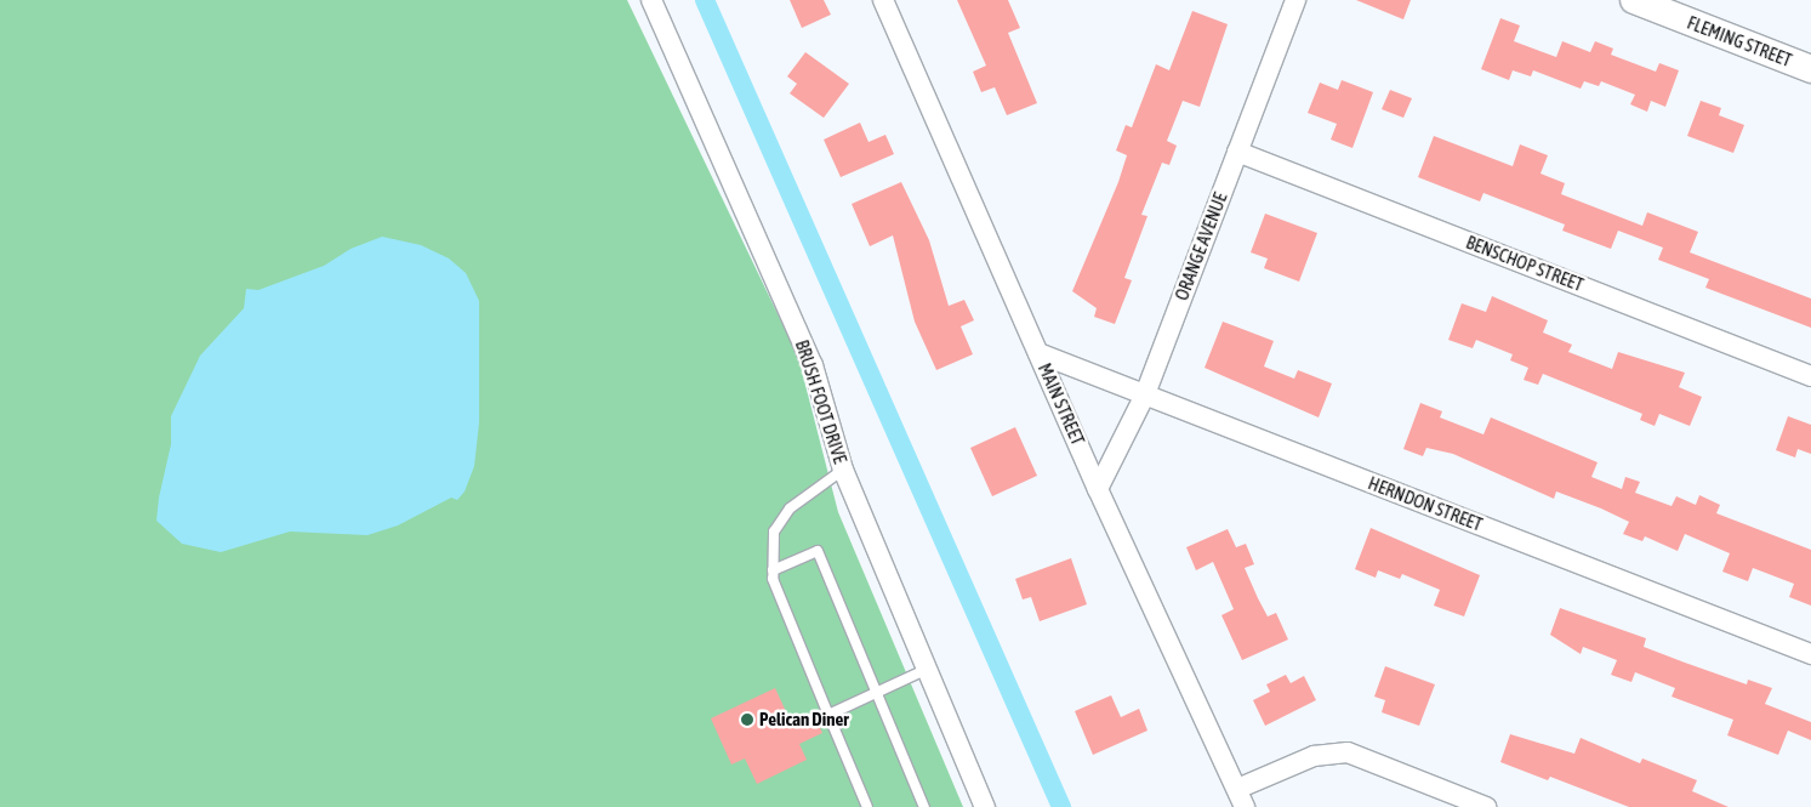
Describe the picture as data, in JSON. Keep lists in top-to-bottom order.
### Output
{
  "streets": {
    "street": [
      "FLEMING STREET",
      "ORANGE AVENUE",
      "BENSCHOP STREET",
      "BRUSH FOOT DRIVE",
      "MAIN STREET",
      "HERNDON STREET"
    ]
  },
  "crossings": [
    ["ORANGE AVENUE", "BENSCHOP STREET"],
    ["ORANGE AVENUE", "MAIN STREET"],
    ["ORANGE AVENUE", "HERNDON STREET"],
    ["MAIN STREET", "HERNDON STREET"]
  ],
  "places": ["Pelican Diner"]
}
